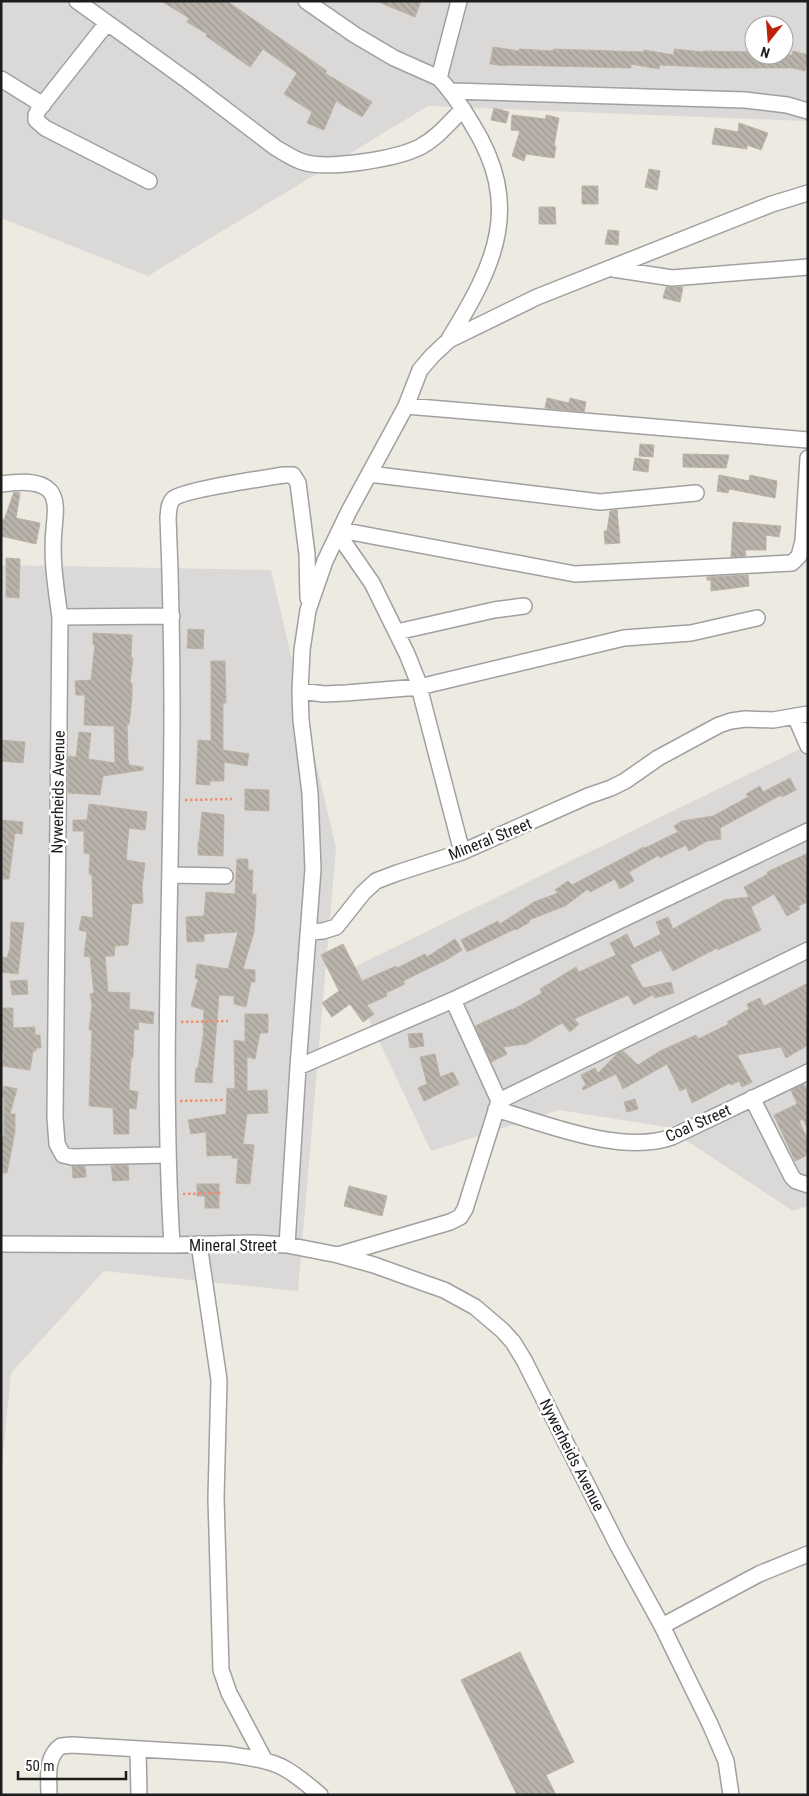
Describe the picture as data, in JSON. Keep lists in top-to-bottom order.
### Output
{
  "streets": {
    "street": ["Nywerheids Avenue", "Mineral Street", "Coal Street"]
  },
  "crossings": [
    ["Nywerheids Avenue", "Mineral Street"]
  ],
  "scale_bar": "50 m",
  "north": "bottom"
}
